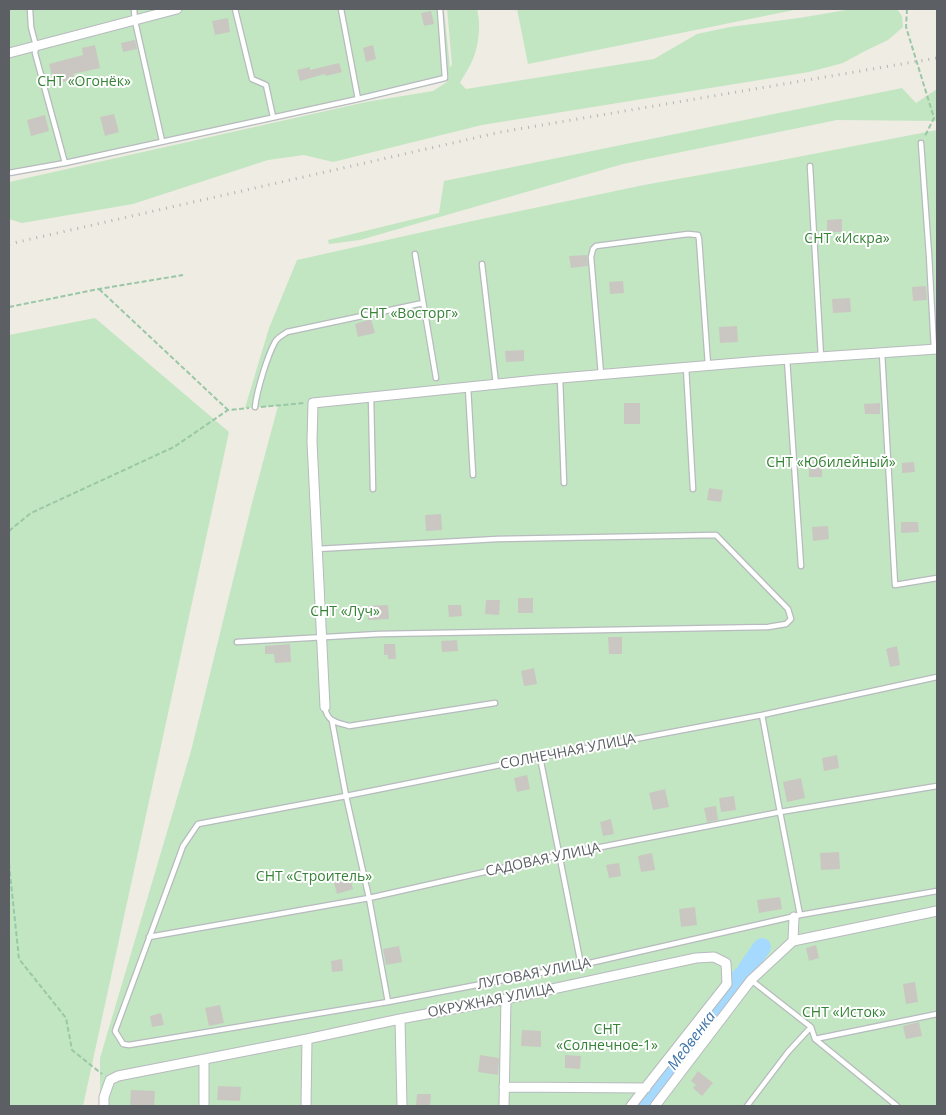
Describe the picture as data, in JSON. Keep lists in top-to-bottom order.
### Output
{
  "streets": {
    "street": ["ОКРУЖНАЯ УЛИЦА"],
    "lane": ["СОЛНЕЧНАЯ УЛИЦА", "САДОВАЯ УЛИЦА", "ЛУГОВАЯ УЛИЦА"]
  },
  "crossings": [
    ["СОЛНЕЧНАЯ УЛИЦА", "САДОВАЯ УЛИЦА"],
    ["СОЛНЕЧНАЯ УЛИЦА", "ЛУГОВАЯ УЛИЦА"],
    ["САДОВАЯ УЛИЦА", "ЛУГОВАЯ УЛИЦА"]
  ],
  "water": ["Медвенка"],
  "parks": [
    "СНТ «Огонёк»",
    "СНТ «Искра»",
    "СНТ «Восторг»",
    "СНТ «Юбилейный»",
    "СНТ «Луч»",
    "СНТ «Строитель»",
    "СНТ «Исток»",
    "СНТ «Солнечное-1»"
  ]
}
